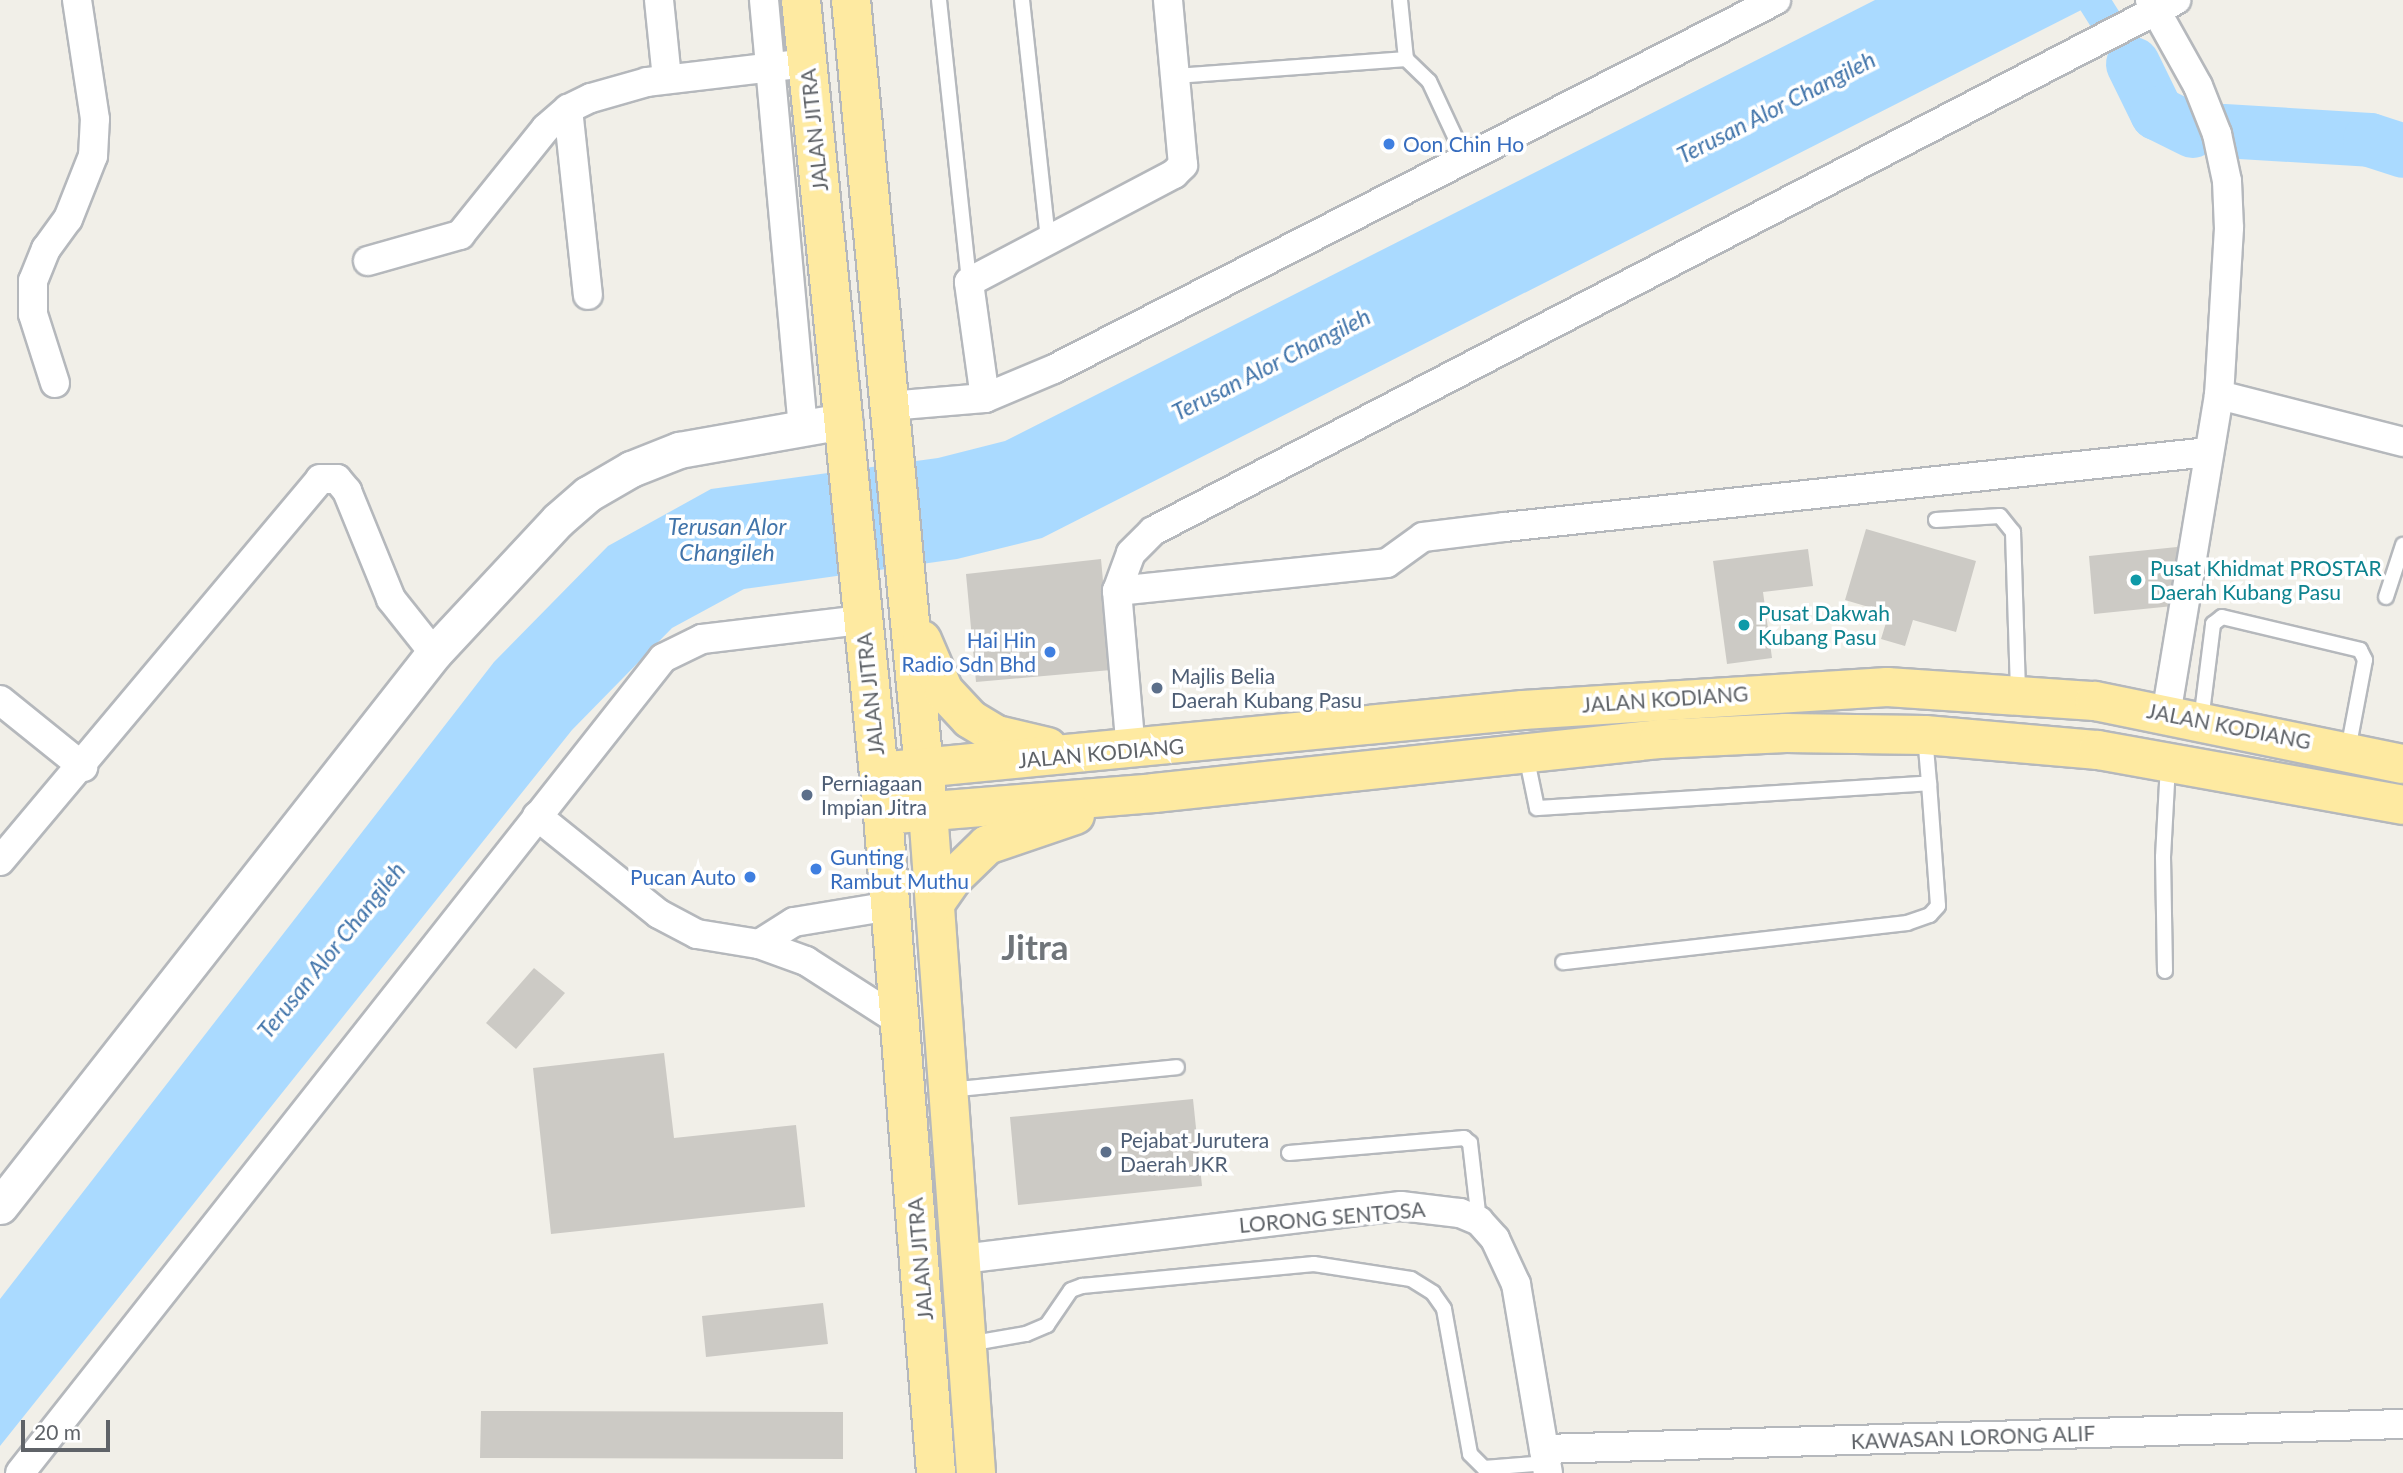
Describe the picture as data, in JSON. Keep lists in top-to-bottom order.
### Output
{
  "streets": {
    "highway": ["JALAN JITRA", "JALAN KODIANG"],
    "street": ["LORONG SENTOSA", "KAWASAN LORONG ALIF"]
  },
  "crossings": [
    ["JALAN JITRA", "JALAN KODIANG"],
    ["JALAN JITRA", "LORONG SENTOSA"]
  ],
  "districts": ["Jitra"],
  "water": ["Terusan Alor Changileh"],
  "places": [
    "Oon Chin Ho",
    "Pusat Khidmat PROSTAR Daerah Kubang Pasu",
    "Pusat Dakwah Kubang Pasu",
    "Hai Hin Radio Sdn Bhd",
    "Majlis Belia Daerah Kubang Pasu",
    "Perniagaan Impian Jitra",
    "Gunting Rambut Muthu",
    "Pucan Auto",
    "Pejabat Jurutera Daerah JKR"
  ],
  "scale_bar": "20 m"
}
